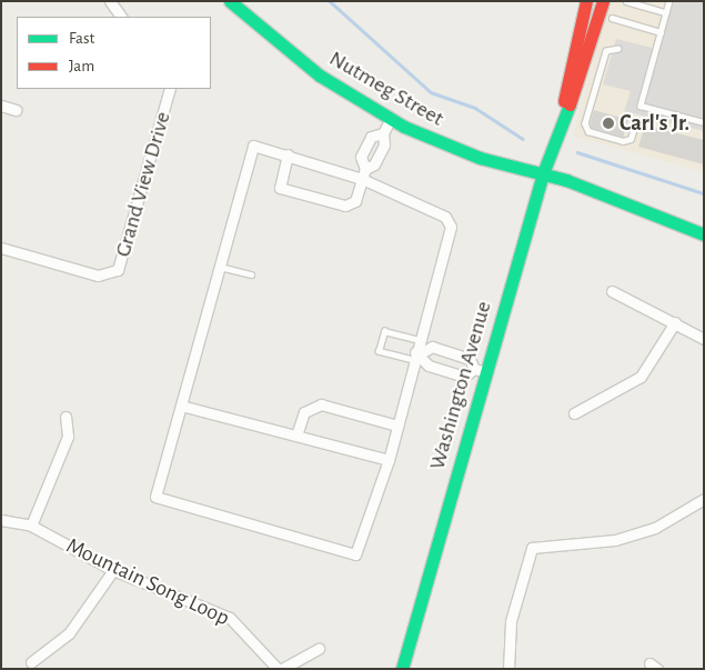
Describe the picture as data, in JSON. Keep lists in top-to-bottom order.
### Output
{
  "streets": {
    "main road": ["Nutmeg Street", "Washington Avenue"],
    "street": ["Grand View Drive", "Mountain Song Loop"]
  },
  "crossings": [
    ["Nutmeg Street", "Washington Avenue"]
  ],
  "places": ["Carl's Jr."],
  "legend": ["Fast", "Jam"]
}
